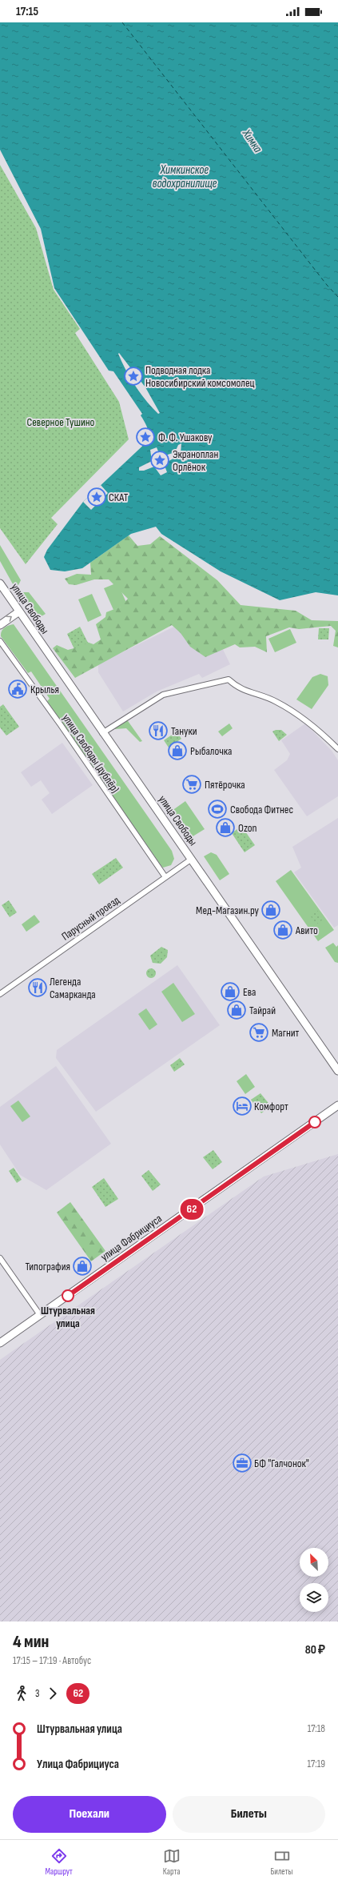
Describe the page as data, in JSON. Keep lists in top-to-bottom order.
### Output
{
  "streets": {
    "main road": ["улица Свободы", "улица Фабрициуса"],
    "street": ["улица Свободы (дублёр)", "Парусный проезд"]
  },
  "crossings": [
    ["улица Свободы", "Парусный проезд"],
    ["улица Свободы (дублёр)", "Парусный проезд"]
  ],
  "water": ["Химка", "Химкинское водохранилище"],
  "parks": ["Северное Тушино"],
  "places": {
    "place": [
      "Подводная лодка Новосибирский комсомолец",
      "Ф. Ф. Ушакову",
      "Экраноплан Орлёнок",
      "СКАТ"
    ],
    "public building": ["Крылья"],
    "restaurant": ["Тануки", "Легенда Самарканда"],
    "shop": [
      "Рыбалочка",
      "Ozon",
      "Мед-Магазин.ру",
      "Авито",
      "Ева",
      "Тайрай",
      "Типография"
    ],
    "supermarket": ["Пятёрочка", "Магнит"],
    "sports": ["Свобода Фитнес"],
    "hotel": ["Комфорт"],
    "other": ["Штурвальная улица"],
    "office": ["БФ \"Галчонок\""]
  },
  "lines": ["bus line 62"],
  "north": "top left",
  "page": {
    "status": "17:15",
    "on_map": "62",
    "heading": ["4 мин", "17:15 – 17:19 · Автобус", "80 ₽"],
    "legs": ["3", "62"],
    "list": [
      {
        "name": "Штурвальная улица",
        "value": "17:18"
      },
      {
        "name": "Улица Фабрициуса",
        "value": "17:19"
      }
    ],
    "buttons": ["Поехали", "Билеты"],
    "tabs": ["Маршрут", "Карта", "Билеты"]
  }
}
